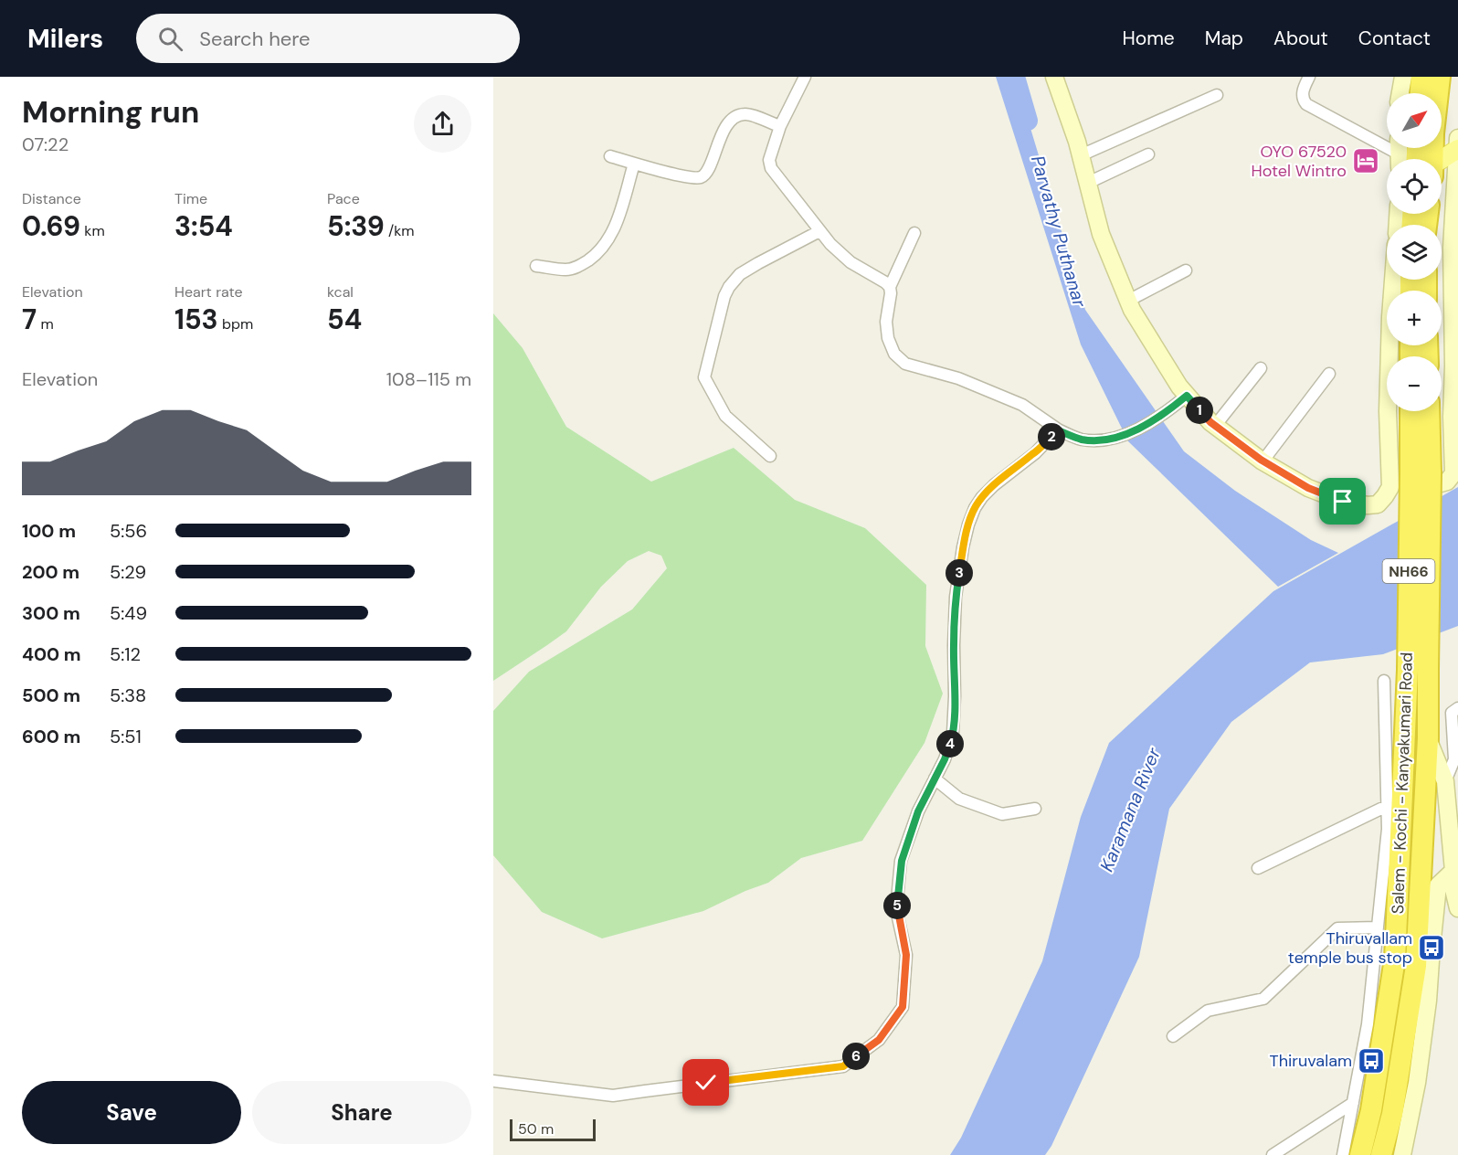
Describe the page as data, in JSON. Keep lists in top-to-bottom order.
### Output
{
  "streets": {
    "highway": ["NH66", "Salem - Kochi - Kanyakumari Road"]
  },
  "crossings": [
    ["NH66", "Salem - Kochi - Kanyakumari Road"]
  ],
  "water": ["Parvathy Puthanar", "Karamana River"],
  "places": {
    "hotel": ["OYO 67520 Hotel Wintro"],
    "bus stop": ["Thiruvallam temple bus stop", "Thiruvalam"]
  },
  "scale_bar": "50 m",
  "north": "top right",
  "page": {
    "header": "Milers",
    "search": "Search here",
    "nav": [
      "Home",
      "Map",
      "About",
      "Contact"
    ],
    "heading": ["Morning run", "07:22"],
    "map_buttons": ["+", "−"],
    "stats": [
      ["Distance", "0.69 km"],
      ["Time", "3:54"],
      ["Pace", "5:39 /km"],
      ["Elevation", "7 m"],
      ["Heart rate", "153 bpm"],
      ["kcal", "54"]
    ],
    "chart": ["Elevation", "108–115 m"],
    "pins": [
      "1",
      "2",
      "3",
      "4",
      "5",
      "6"
    ],
    "list": [
      {
        "name": "100 m",
        "note": "5:56"
      },
      {
        "name": "200 m",
        "note": "5:29"
      },
      {
        "name": "300 m",
        "note": "5:49"
      },
      {
        "name": "400 m",
        "note": "5:12"
      },
      {
        "name": "500 m",
        "note": "5:38"
      },
      {
        "name": "600 m",
        "note": "5:51"
      }
    ],
    "buttons": ["Save", "Share"],
    "scale": "50 m"
  }
}
